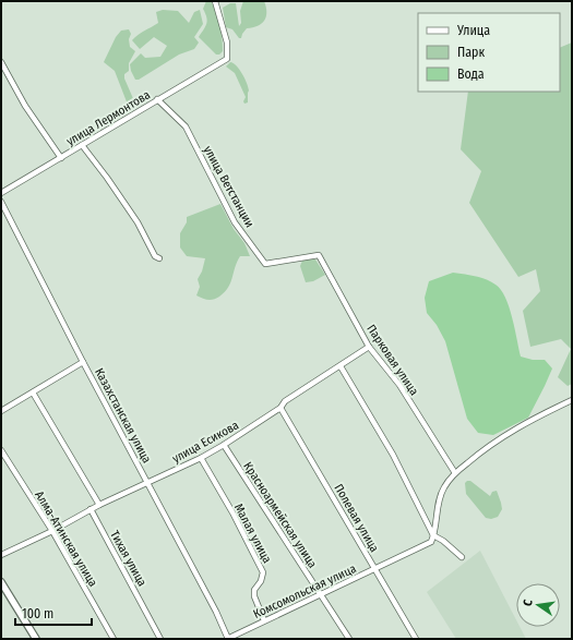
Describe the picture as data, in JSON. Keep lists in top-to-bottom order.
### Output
{
  "streets": {
    "street": [
      "улица Лермонтова",
      "улица Ветстанции",
      "Парковая улица",
      "Казахстанская улица",
      "улица Есикова",
      "Красноармейская улица",
      "Полевая улица",
      "Малая улица",
      "Алма-Атинская улица",
      "Тихая улица",
      "Комсомольская улица"
    ]
  },
  "crossings": [
    ["улица Лермонтова", "улица Ветстанции"],
    ["улица Ветстанции", "Парковая улица"],
    ["Парковая улица", "улица Есикова"],
    ["Казахстанская улица", "улица Есикова"],
    ["Казахстанская улица", "Комсомольская улица"],
    ["улица Есикова", "Красноармейская улица"],
    ["улица Есикова", "Полевая улица"],
    ["улица Есикова", "Малая улица"],
    ["улица Есикова", "Алма-Атинская улица"],
    ["улица Есикова", "Тихая улица"],
    ["Красноармейская улица", "Комсомольская улица"],
    ["Полевая улица", "Комсомольская улица"],
    ["Малая улица", "Комсомольская улица"]
  ],
  "legend": ["Улица", "Парк", "Вода"],
  "scale_bar": "100 m",
  "north": "left"
}
